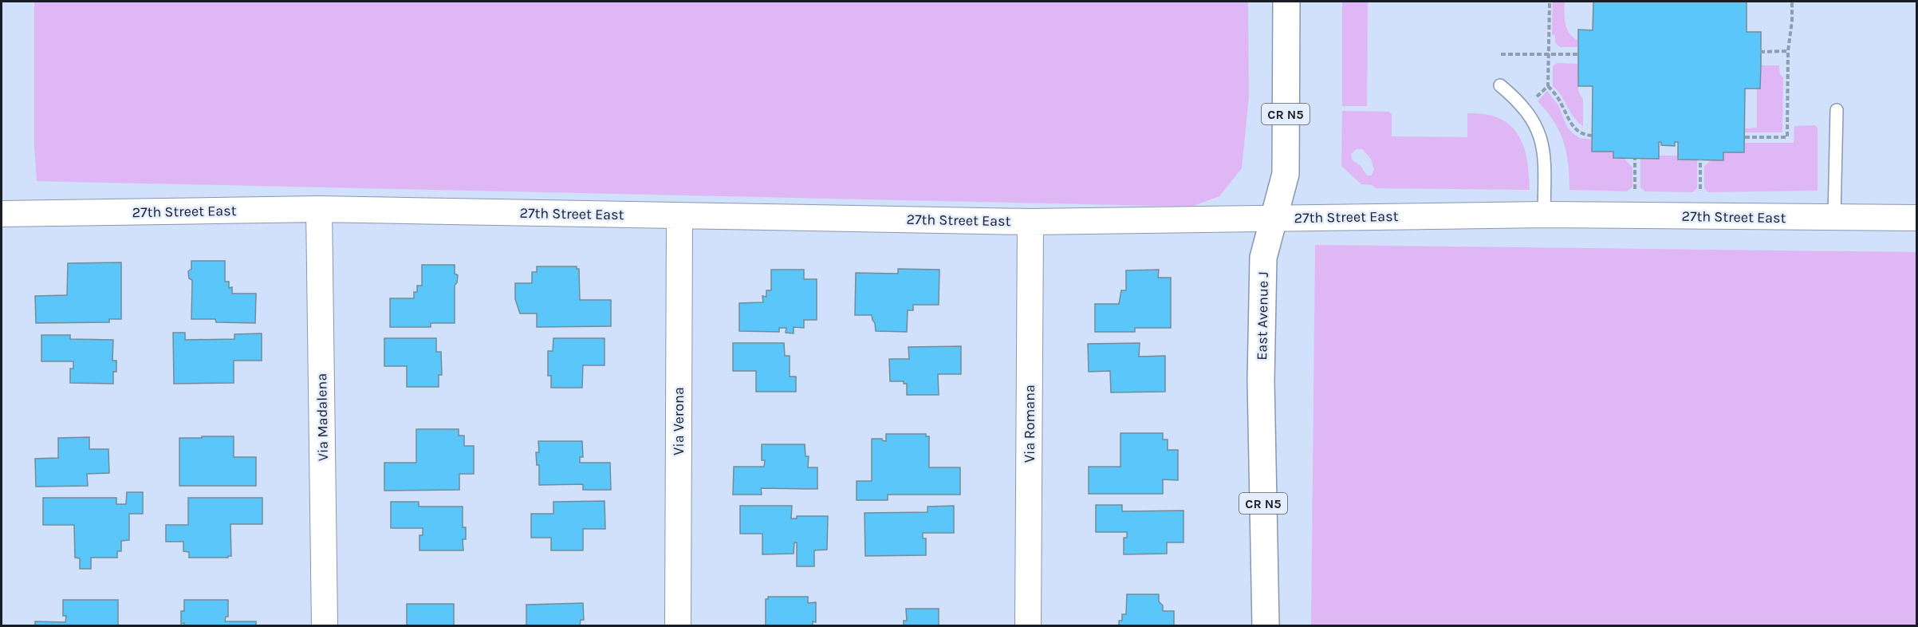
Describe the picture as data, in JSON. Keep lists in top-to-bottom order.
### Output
{
  "streets": {
    "main road": ["CR N5", "East Avenue J"],
    "street": [
      "27th Street East",
      "Via Madalena",
      "Via Verona",
      "Via Romana"
    ]
  },
  "crossings": [
    ["27th Street East", "East Avenue J"],
    ["27th Street East", "Via Madalena"],
    ["27th Street East", "Via Verona"],
    ["27th Street East", "Via Romana"]
  ]
}
